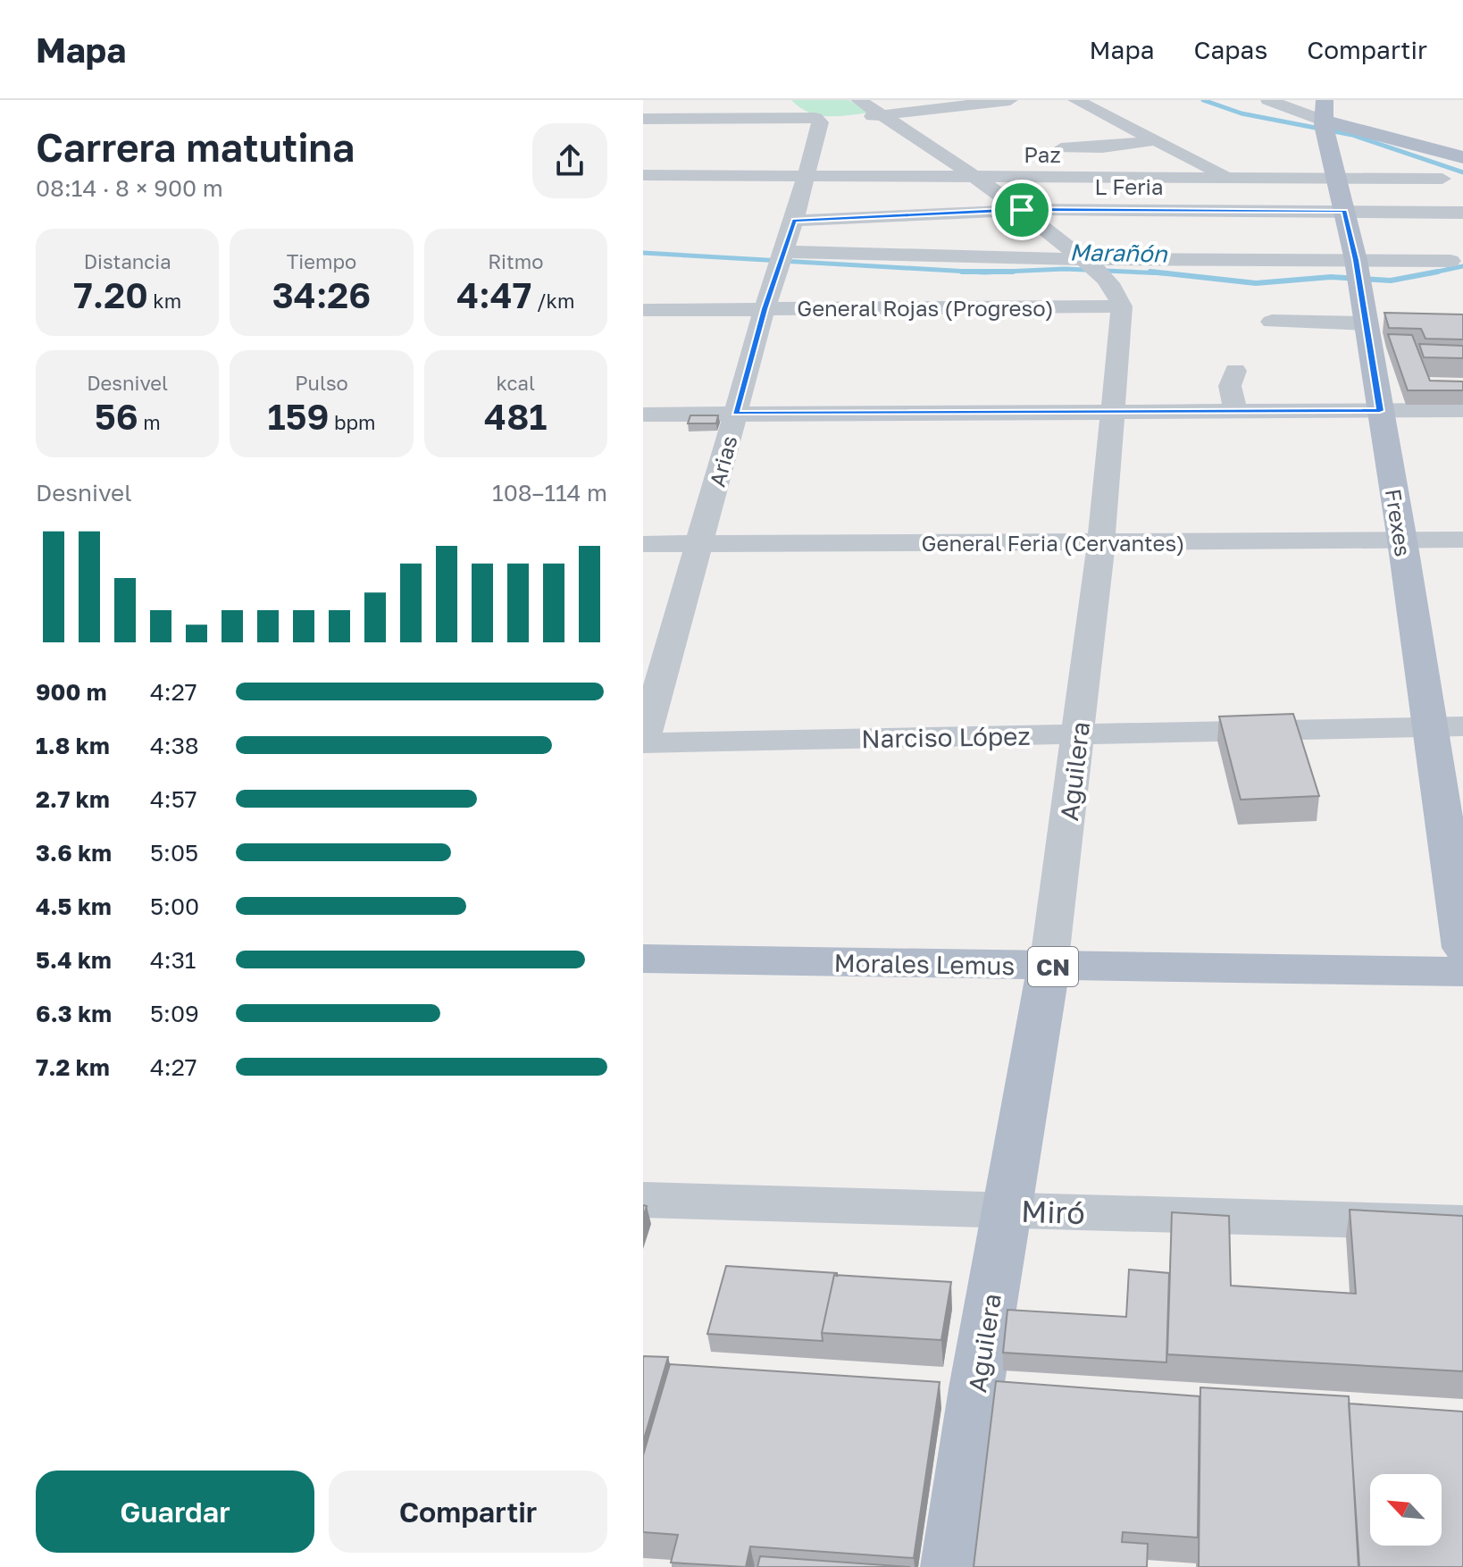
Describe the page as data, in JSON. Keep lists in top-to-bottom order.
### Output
{
  "streets": {
    "main road": [
      "Frexes",
      "Aguilera",
      "Morales Lemus",
      "CN"
    ],
    "street": [
      "Paz",
      "L Feria",
      "General Rojas (Progreso)",
      "Arias",
      "General Feria (Cervantes)",
      "Narciso López",
      "Miró"
    ]
  },
  "crossings": [
    ["Paz", "Arias"],
    ["Paz", "Frexes"],
    ["L Feria", "Arias"],
    ["L Feria", "Frexes"],
    ["General Rojas (Progreso)", "Arias"],
    ["General Rojas (Progreso)", "Aguilera"],
    ["Arias", "General Feria (Cervantes)"],
    ["Arias", "Narciso López"],
    ["Frexes", "General Feria (Cervantes)"],
    ["Frexes", "Narciso López"],
    ["General Feria (Cervantes)", "Aguilera"],
    ["Narciso López", "Aguilera"],
    ["Aguilera", "Morales Lemus"],
    ["Aguilera", "Miró"]
  ],
  "water": ["Marañón"],
  "north": "top left",
  "page": {
    "header": "Mapa",
    "nav": ["Mapa", "Capas", "Compartir"],
    "heading": ["Carrera matutina", "08:14 · 8 × 900 m"],
    "stats": [
      ["Distancia", "7.20 km"],
      ["Tiempo", "34:26"],
      ["Ritmo", "4:47 /km"],
      ["Desnivel", "56 m"],
      ["Pulso", "159 bpm"],
      ["kcal", "481"]
    ],
    "chart": ["Desnivel", "108–114 m"],
    "list": [
      {
        "name": "900 m",
        "note": "4:27"
      },
      {
        "name": "1.8 km",
        "note": "4:38"
      },
      {
        "name": "2.7 km",
        "note": "4:57"
      },
      {
        "name": "3.6 km",
        "note": "5:05"
      },
      {
        "name": "4.5 km",
        "note": "5:00"
      },
      {
        "name": "5.4 km",
        "note": "4:31"
      },
      {
        "name": "6.3 km",
        "note": "5:09"
      },
      {
        "name": "7.2 km",
        "note": "4:27"
      }
    ],
    "buttons": ["Guardar", "Compartir"]
  }
}
